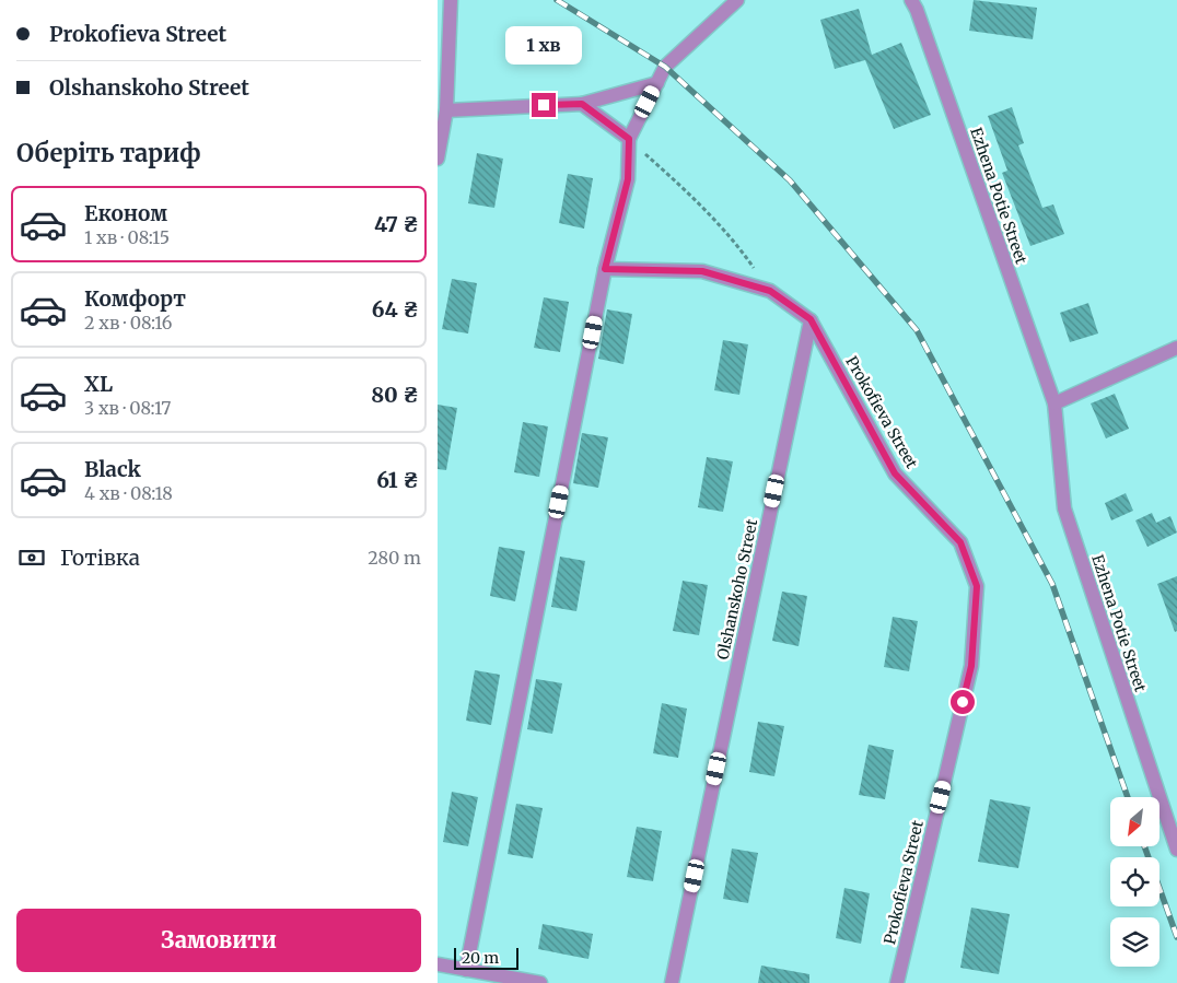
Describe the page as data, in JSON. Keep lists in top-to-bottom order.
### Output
{
  "streets": {
    "street": ["Ezhena Potie Street", "Prokofieva Street", "Olshanskoho Street"]
  },
  "crossings": [
    ["Prokofieva Street", "Olshanskoho Street"]
  ],
  "scale_bar": "20 m",
  "north": "bottom left",
  "page": {
    "banner": ["Prokofieva Street", "Olshanskoho Street"],
    "bubble": "1 хв",
    "heading": "Оберіть тариф",
    "list": [
      {
        "name": "Економ",
        "note": "1 хв · 08:15",
        "value": "47 ₴"
      },
      {
        "name": "Комфорт",
        "note": "2 хв · 08:16",
        "value": "64 ₴"
      },
      {
        "name": "XL",
        "note": "3 хв · 08:17",
        "value": "80 ₴"
      },
      {
        "name": "Black",
        "note": "4 хв · 08:18",
        "value": "61 ₴"
      }
    ],
    "pay": ["Готівка", "280 m"],
    "buttons": "Замовити",
    "scale": "20 m"
  }
}
